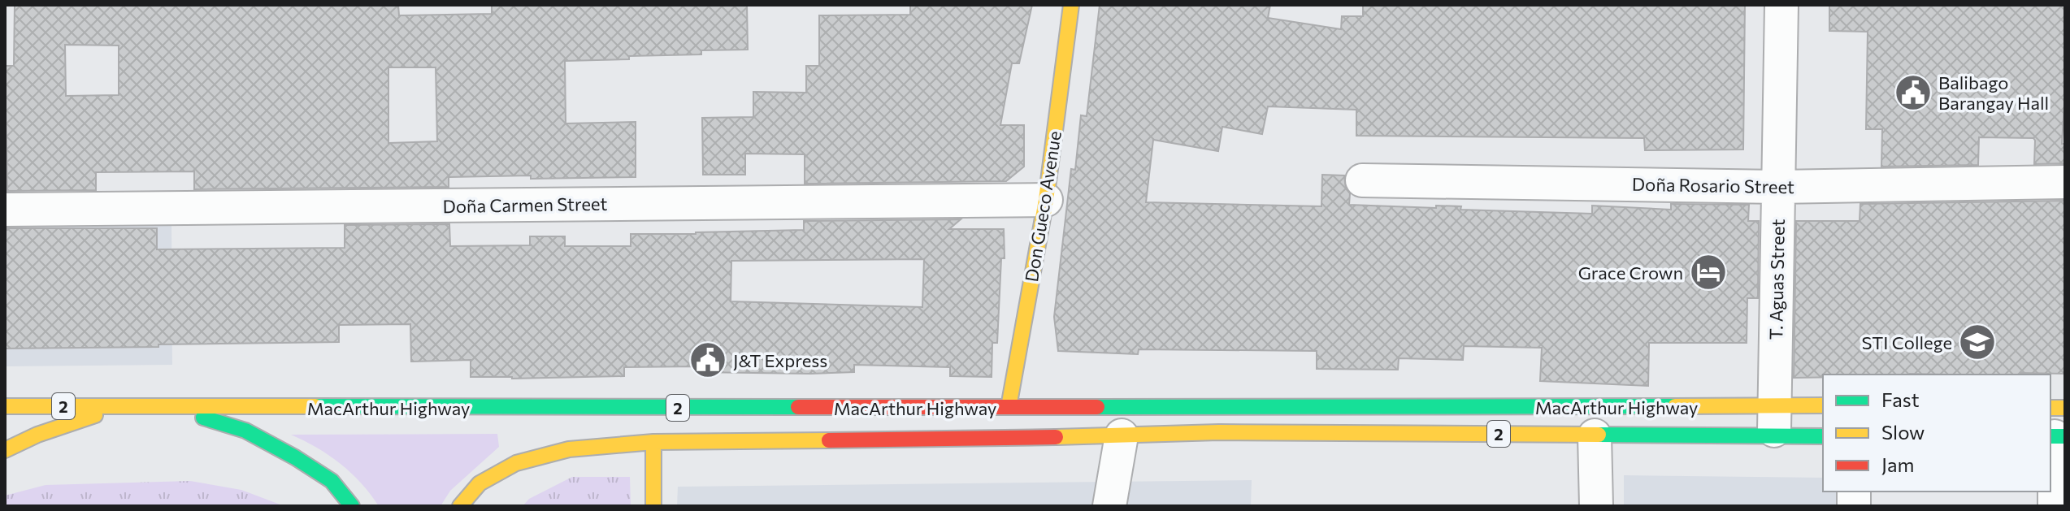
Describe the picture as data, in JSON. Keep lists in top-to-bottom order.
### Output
{
  "streets": {
    "main road": ["Don Gueco Avenue", "2", "MacArthur Highway"],
    "street": ["Doña Rosario Street", "Doña Carmen Street", "T. Aguas Street"]
  },
  "crossings": [
    ["Doña Rosario Street", "T. Aguas Street"],
    ["Doña Carmen Street", "Don Gueco Avenue"],
    ["Don Gueco Avenue", "MacArthur Highway"],
    ["T. Aguas Street", "MacArthur Highway"]
  ],
  "places": {
    "public building": ["Balibago Barangay Hall", "J&T Express"],
    "hotel": ["Grace Crown"],
    "school or university": ["STI College"]
  },
  "legend": ["Fast", "Slow", "Jam"]
}
